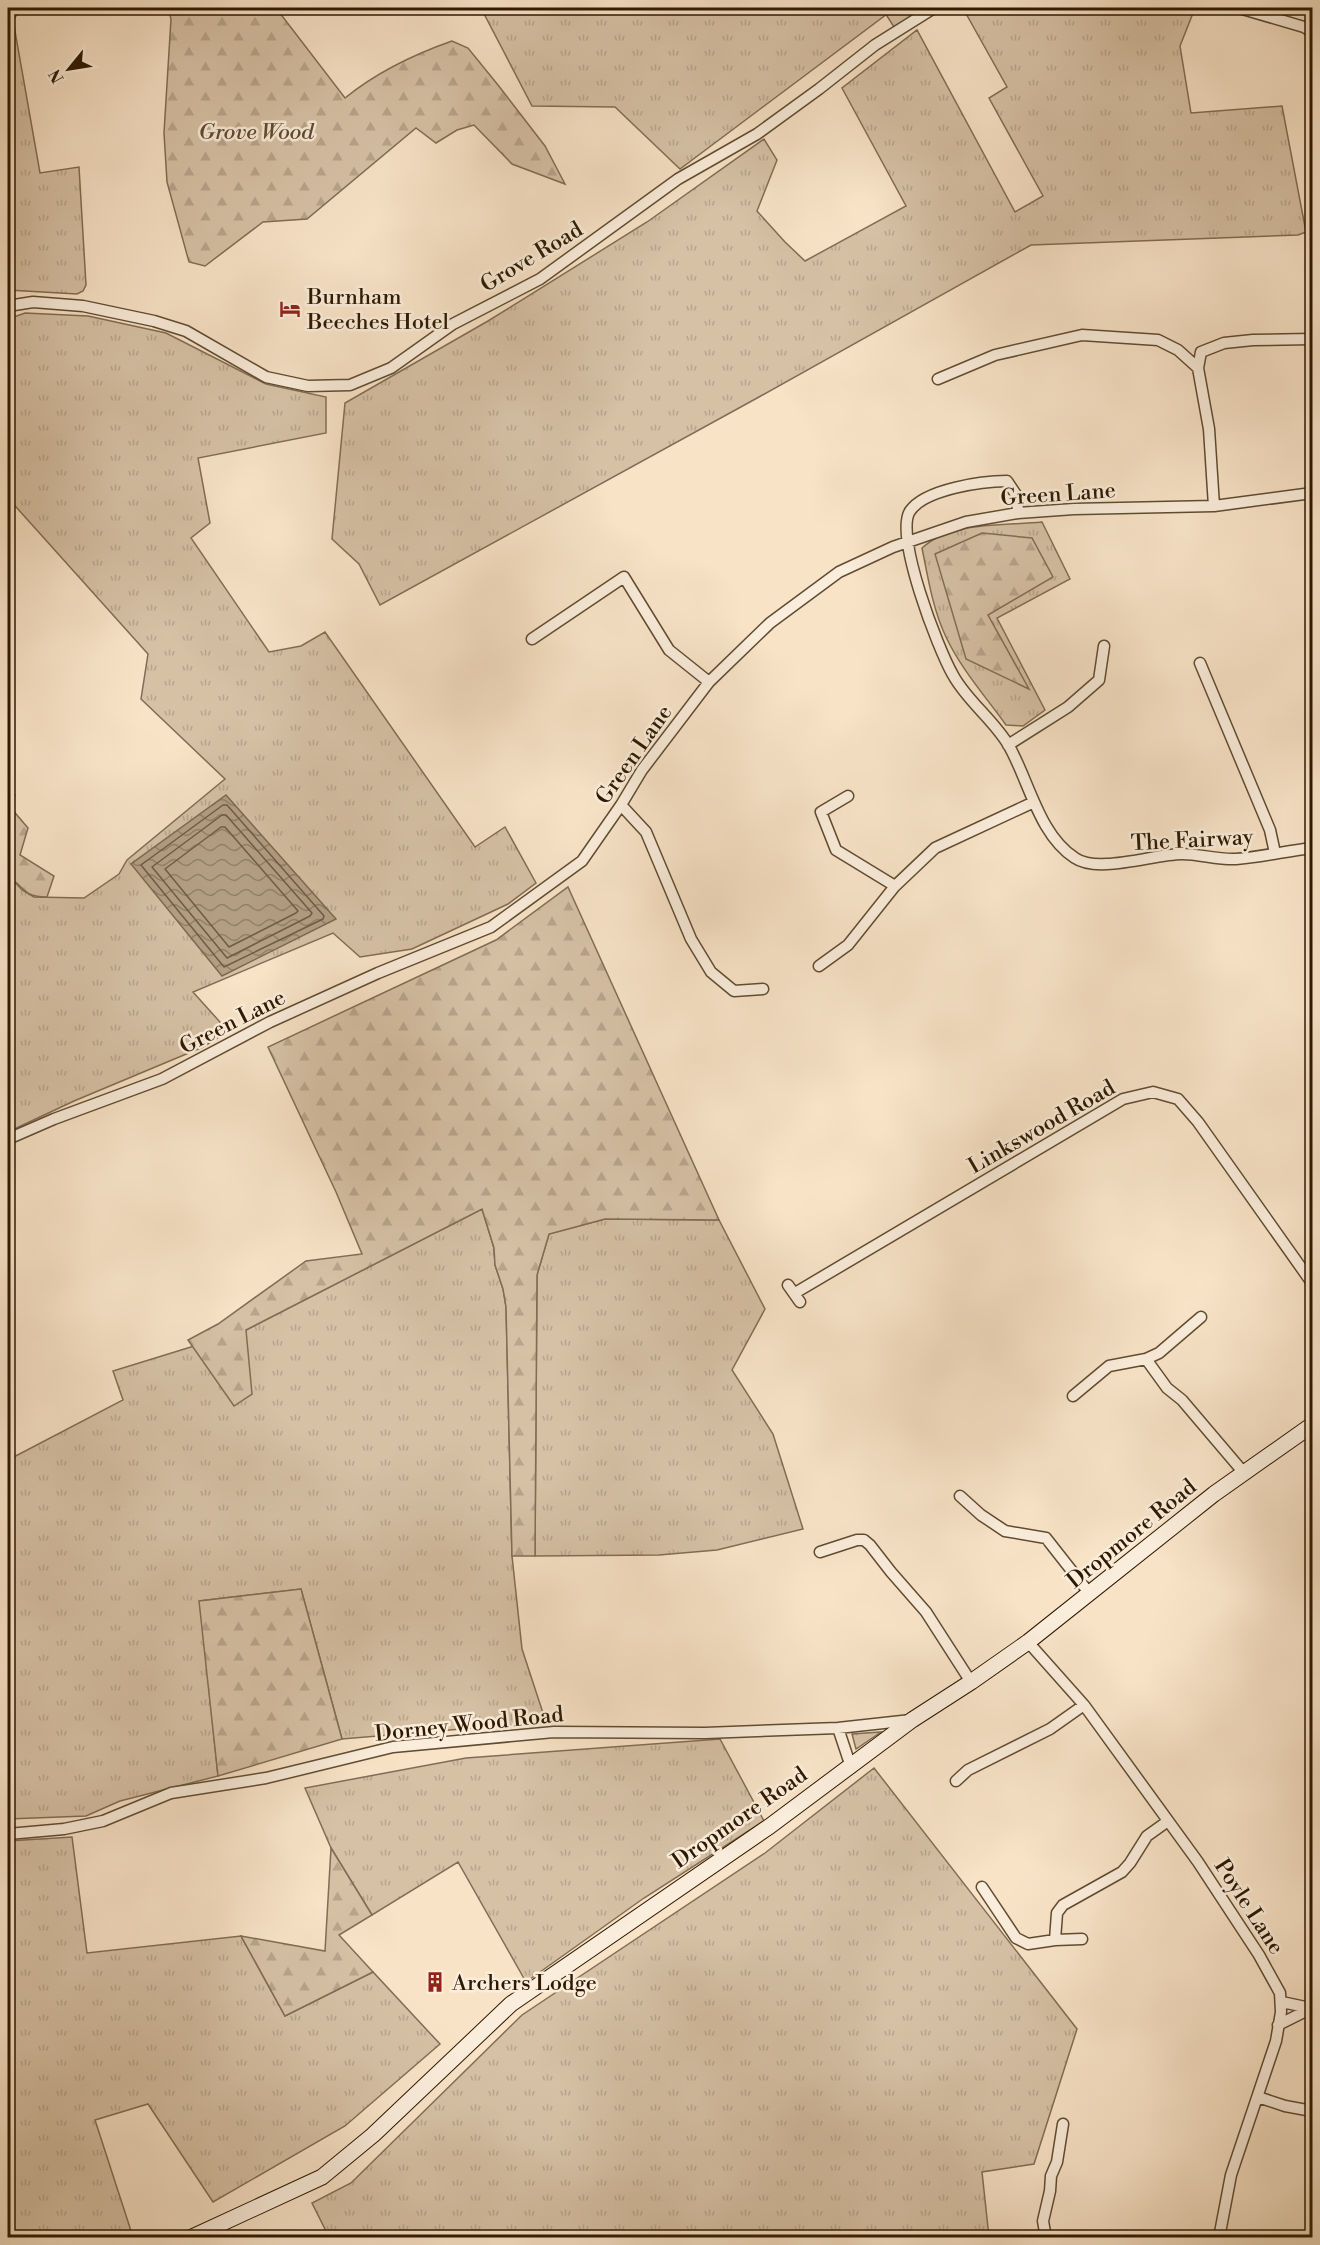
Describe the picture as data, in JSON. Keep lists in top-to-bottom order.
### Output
{
  "streets": {
    "street": [
      "Grove Road",
      "Green Lane",
      "The Fairway",
      "Linkswood Road",
      "Dropmore Road",
      "Dorney Wood Road",
      "Poyle Lane"
    ]
  },
  "crossings": [
    ["Green Lane", "The Fairway"],
    ["Dropmore Road", "Dorney Wood Road"],
    ["Dropmore Road", "Poyle Lane"]
  ],
  "parks": ["Grove Wood"],
  "places": {
    "hotel": ["Burnham Beeches Hotel"],
    "building": ["Archers Lodge"]
  },
  "north": "bottom left"
}
